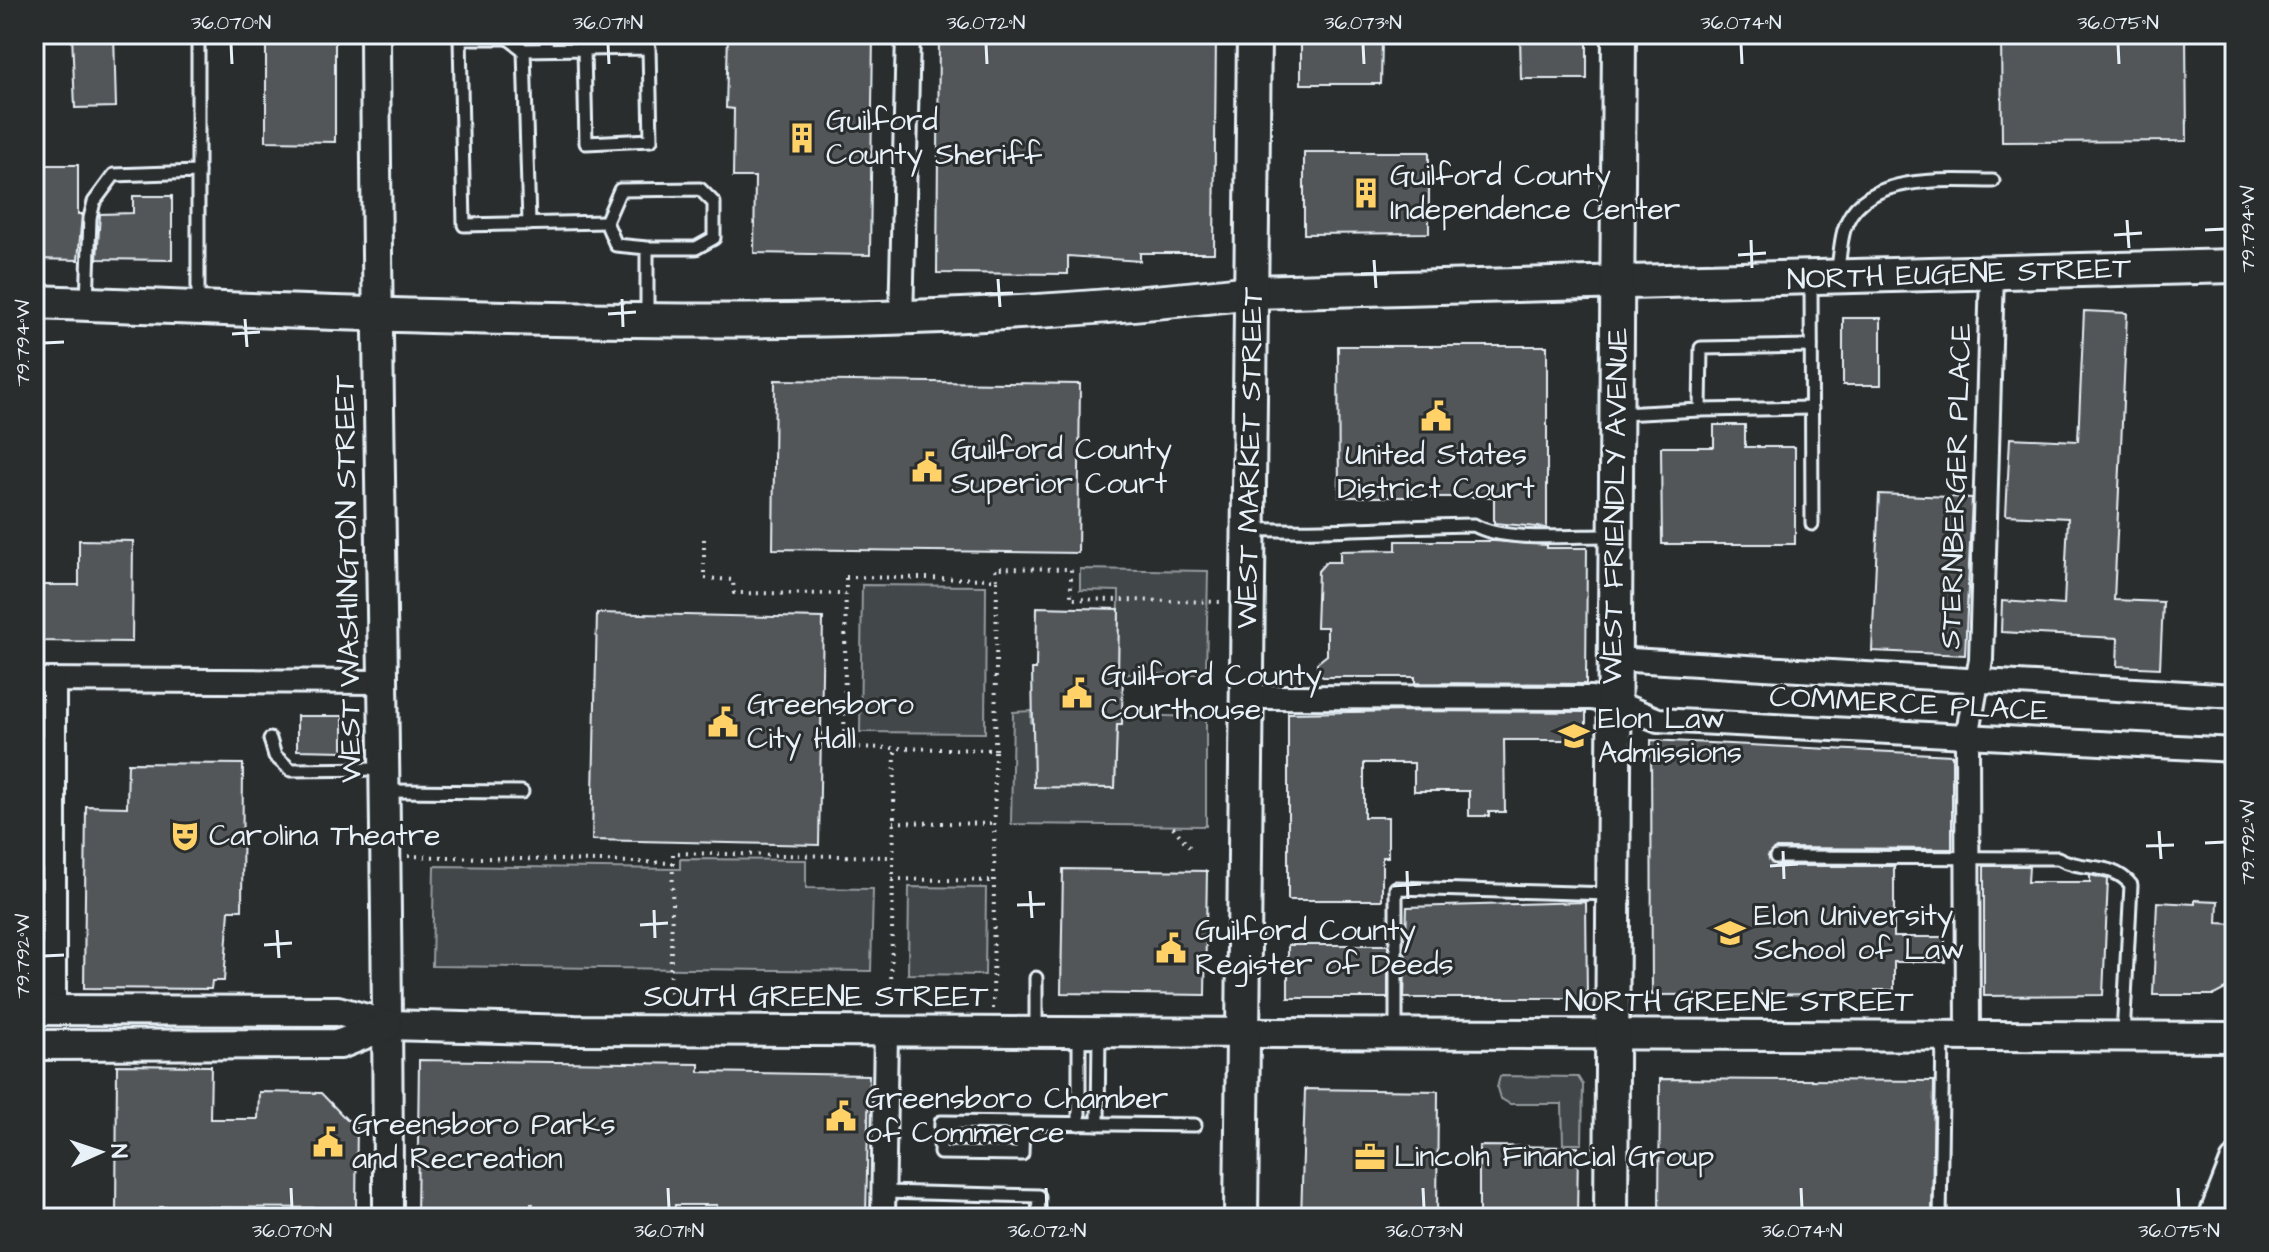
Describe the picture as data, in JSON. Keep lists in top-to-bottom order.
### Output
{
  "streets": {
    "main road": ["NORTH EUGENE STREET", "WEST MARKET STREET", "WEST FRIENDLY AVENUE"],
    "street": [
      "STERNBERGER PLACE",
      "WEST WASHINGTON STREET",
      "COMMERCE PLACE",
      "SOUTH GREENE STREET",
      "NORTH GREENE STREET"
    ]
  },
  "crossings": [
    ["NORTH EUGENE STREET", "WEST MARKET STREET"],
    ["NORTH EUGENE STREET", "STERNBERGER PLACE"],
    ["NORTH EUGENE STREET", "WEST FRIENDLY AVENUE"],
    ["NORTH EUGENE STREET", "WEST WASHINGTON STREET"],
    ["WEST MARKET STREET", "COMMERCE PLACE"],
    ["WEST MARKET STREET", "SOUTH GREENE STREET"],
    ["WEST MARKET STREET", "NORTH GREENE STREET"],
    ["STERNBERGER PLACE", "COMMERCE PLACE"],
    ["STERNBERGER PLACE", "NORTH GREENE STREET"],
    ["WEST FRIENDLY AVENUE", "COMMERCE PLACE"],
    ["WEST FRIENDLY AVENUE", "NORTH GREENE STREET"],
    ["WEST WASHINGTON STREET", "SOUTH GREENE STREET"],
    ["SOUTH GREENE STREET", "NORTH GREENE STREET"]
  ],
  "places": {
    "building": ["Guilford County Sheriff", "Guilford County Independence Center"],
    "public building": [
      "United States District Court",
      "Guilford County Superior Court",
      "Guilford County Courthouse",
      "Greensboro City Hall",
      "Guilford County Register of Deeds",
      "Greensboro Chamber of Commerce",
      "Greensboro Parks and Recreation"
    ],
    "school or university": ["Elon Law Admissions", "Elon University School of Law"],
    "theatre": ["Carolina Theatre"],
    "office": ["Lincoln Financial Group"]
  },
  "north": "right",
  "coordinates": [
    "36.070°N",
    "36.071°N",
    "36.072°N",
    "36.073°N",
    "36.074°N",
    "36.075°N",
    "79.794°W",
    "79.792°W"
  ]
}
